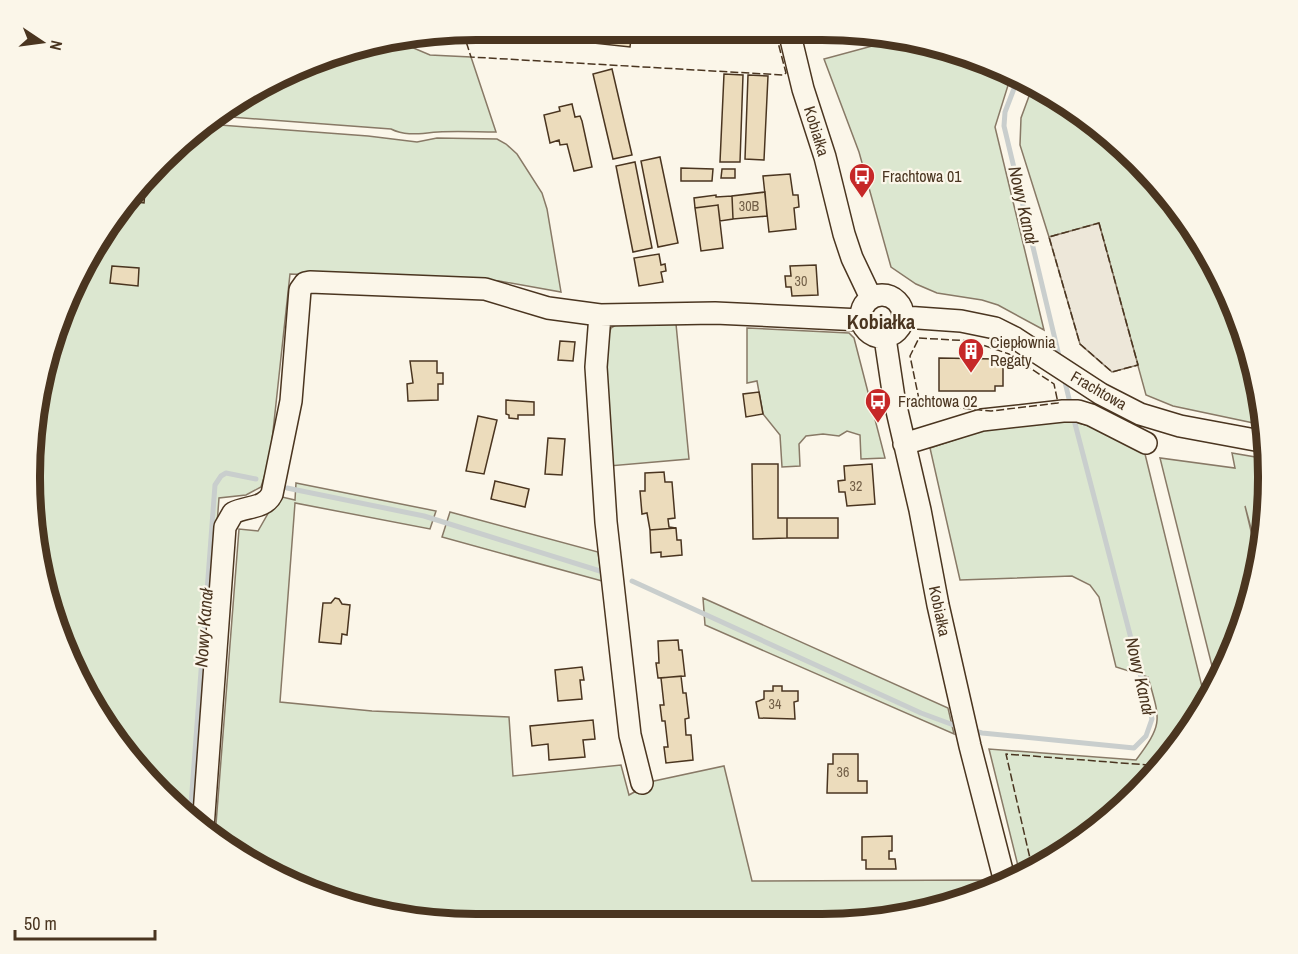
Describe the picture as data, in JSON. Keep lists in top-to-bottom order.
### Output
{
  "streets": {
    "street": ["Kobiałka", "Frachtowa"]
  },
  "crossings": [
    ["Kobiałka", "Frachtowa"]
  ],
  "districts": ["Kobiałka"],
  "water": ["Nowy Kanał"],
  "places": {
    "bus stop": ["Frachtowa 01", "Frachtowa 02"],
    "building": ["Ciepłownia Regaty"]
  },
  "house_numbers": [
    "30B",
    "30",
    "32",
    "34",
    "36"
  ],
  "scale_bar": "50 m",
  "north": "right"
}
